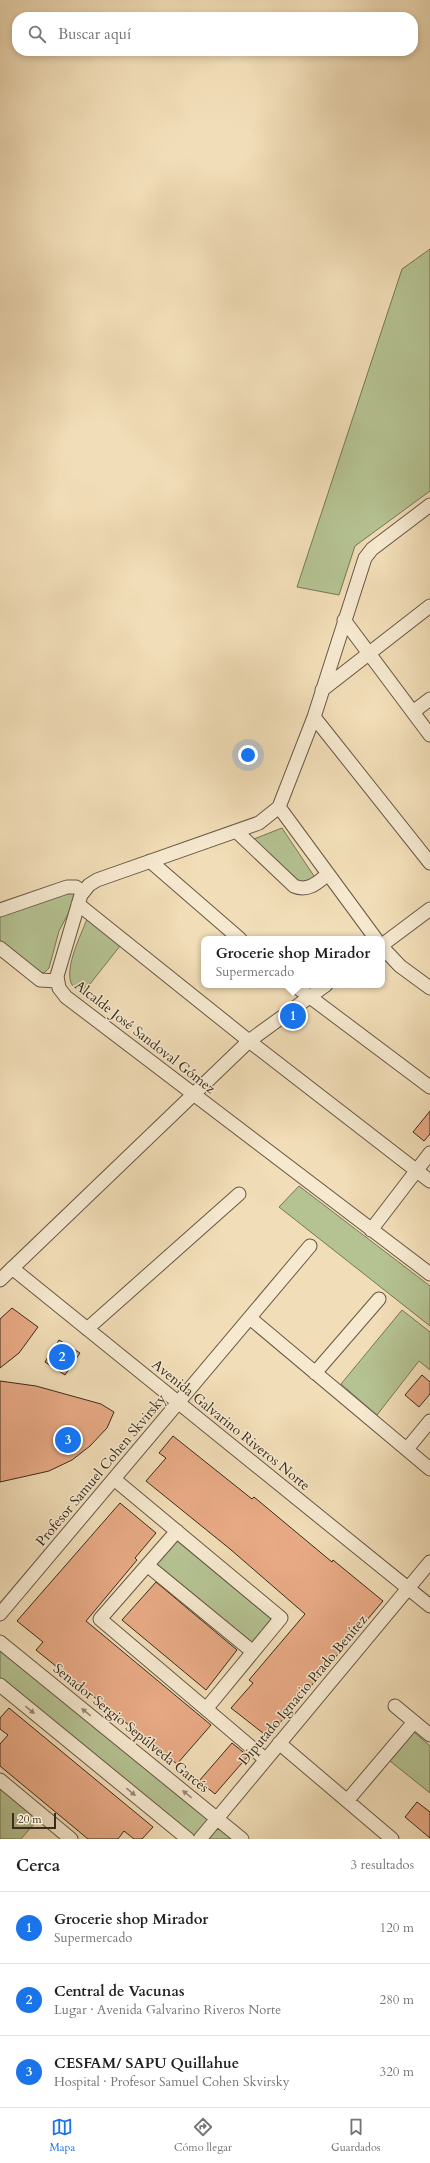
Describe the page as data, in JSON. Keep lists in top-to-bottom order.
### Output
{
  "streets": {
    "street": [
      "Alcalde José Sandoval Gómez",
      "Avenida Galvarino Riveros Norte",
      "Profesor Samuel Cohen Skvirsky",
      "Diputado Ignacio Prado Benítez",
      "Senador Sergio Sepúlveda Garcés"
    ]
  },
  "crossings": [
    ["Avenida Galvarino Riveros Norte", "Profesor Samuel Cohen Skvirsky"],
    ["Avenida Galvarino Riveros Norte", "Diputado Ignacio Prado Benítez"],
    ["Diputado Ignacio Prado Benítez", "Senador Sergio Sepúlveda Garcés"]
  ],
  "scale_bar": "20 m",
  "page": {
    "search": "Buscar aquí",
    "popup": ["Grocerie shop Mirador", "Supermercado"],
    "pins": ["1", "2", "3"],
    "scale": "20 m",
    "heading": ["Cerca", "3 resultados"],
    "list": [
      {
        "mark": "1",
        "name": "Grocerie shop Mirador",
        "note": "Supermercado",
        "value": "120 m"
      },
      {
        "mark": "2",
        "name": "Central de Vacunas",
        "note": "Lugar · Avenida Galvarino Riveros Norte",
        "value": "280 m"
      },
      {
        "mark": "3",
        "name": "CESFAM/ SAPU Quillahue",
        "note": "Hospital · Profesor Samuel Cohen Skvirsky",
        "value": "320 m"
      }
    ],
    "nav": ["Mapa", "Cómo llegar", "Guardados"]
  }
}
